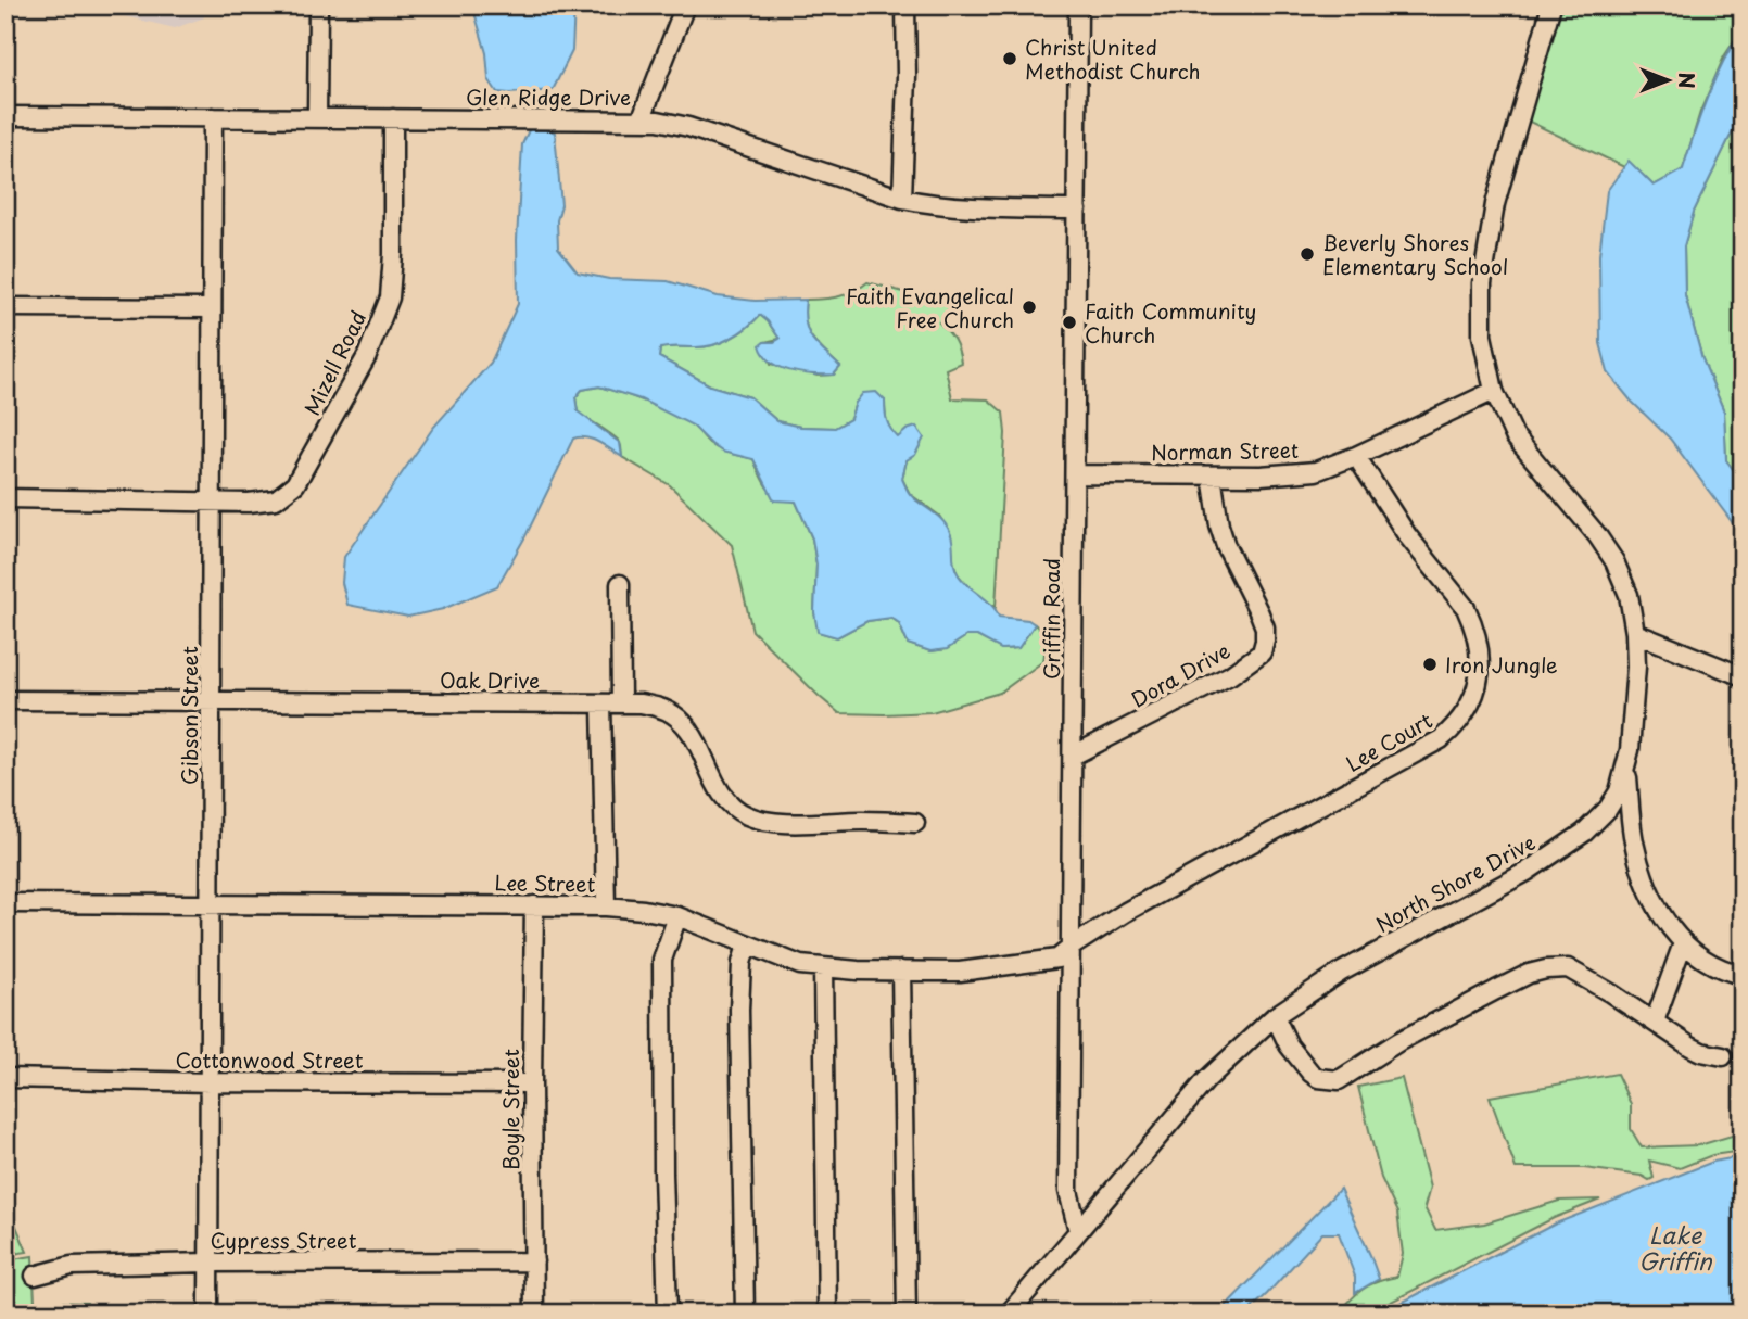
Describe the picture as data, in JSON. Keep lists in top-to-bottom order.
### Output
{
  "streets": {
    "street": [
      "Glen Ridge Drive",
      "Mizell Road",
      "Norman Street",
      "Griffin Road",
      "Dora Drive",
      "Oak Drive",
      "Gibson Street",
      "Lee Court",
      "Lee Street",
      "North Shore Drive",
      "Cottonwood Street",
      "Boyle Street",
      "Cypress Street"
    ]
  },
  "crossings": [
    ["Glen Ridge Drive", "Mizell Road"],
    ["Glen Ridge Drive", "Griffin Road"],
    ["Glen Ridge Drive", "Gibson Street"],
    ["Mizell Road", "Gibson Street"],
    ["Norman Street", "Griffin Road"],
    ["Norman Street", "Dora Drive"],
    ["Norman Street", "Lee Court"],
    ["Norman Street", "North Shore Drive"],
    ["Griffin Road", "Dora Drive"],
    ["Griffin Road", "Lee Court"],
    ["Griffin Road", "Lee Street"],
    ["Griffin Road", "North Shore Drive"],
    ["Oak Drive", "Gibson Street"],
    ["Gibson Street", "Lee Street"],
    ["Gibson Street", "Cottonwood Street"],
    ["Gibson Street", "Cypress Street"],
    ["Lee Court", "Lee Street"],
    ["Lee Street", "Boyle Street"],
    ["Cottonwood Street", "Boyle Street"],
    ["Boyle Street", "Cypress Street"]
  ],
  "water": ["Lake Griffin"],
  "places": [
    "Christ United Methodist Church",
    "Beverly Shores Elementary School",
    "Faith Evangelical Free Church",
    "Faith Community Church",
    "Iron Jungle"
  ],
  "north": "right"
}
